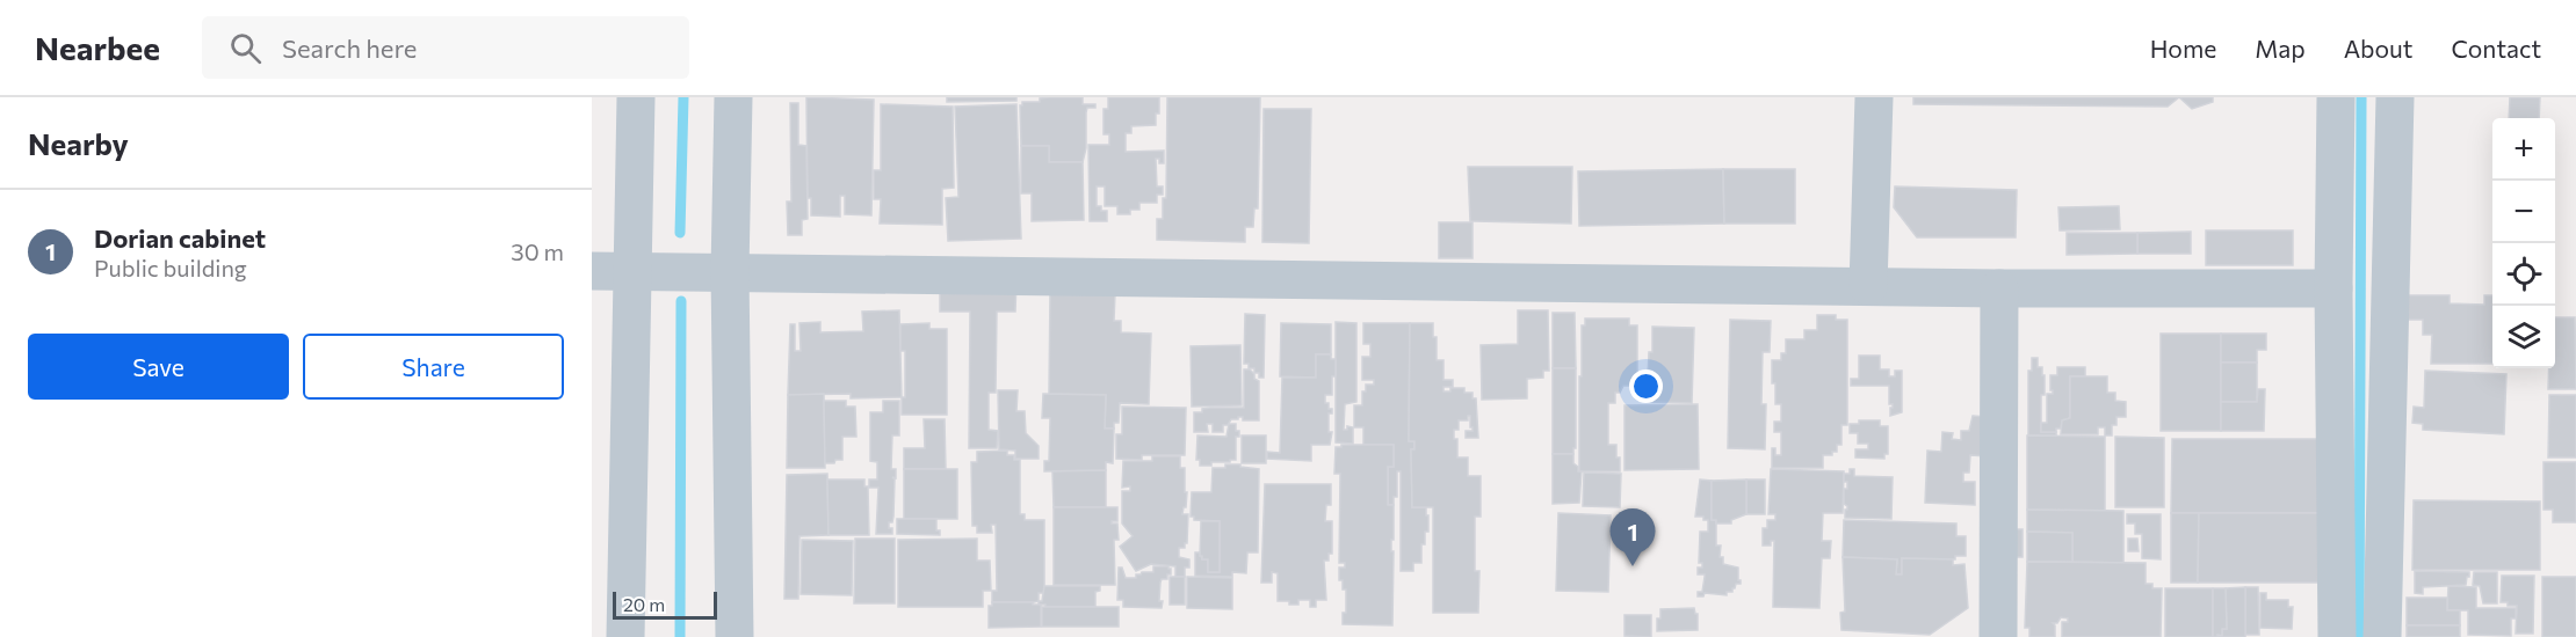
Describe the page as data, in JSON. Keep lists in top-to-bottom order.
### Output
{
  "scale_bar": "20 m",
  "page": {
    "header": "Nearbee",
    "search": "Search here",
    "nav": [
      "Home",
      "Map",
      "About",
      "Contact"
    ],
    "heading": "Nearby",
    "map_buttons": ["+", "−"],
    "list": [
      {
        "mark": "1",
        "name": "Dorian cabinet",
        "note": "Public building",
        "value": "30 m"
      }
    ],
    "buttons": ["Save", "Share"],
    "pins": "1",
    "scale": "20 m"
  }
}
